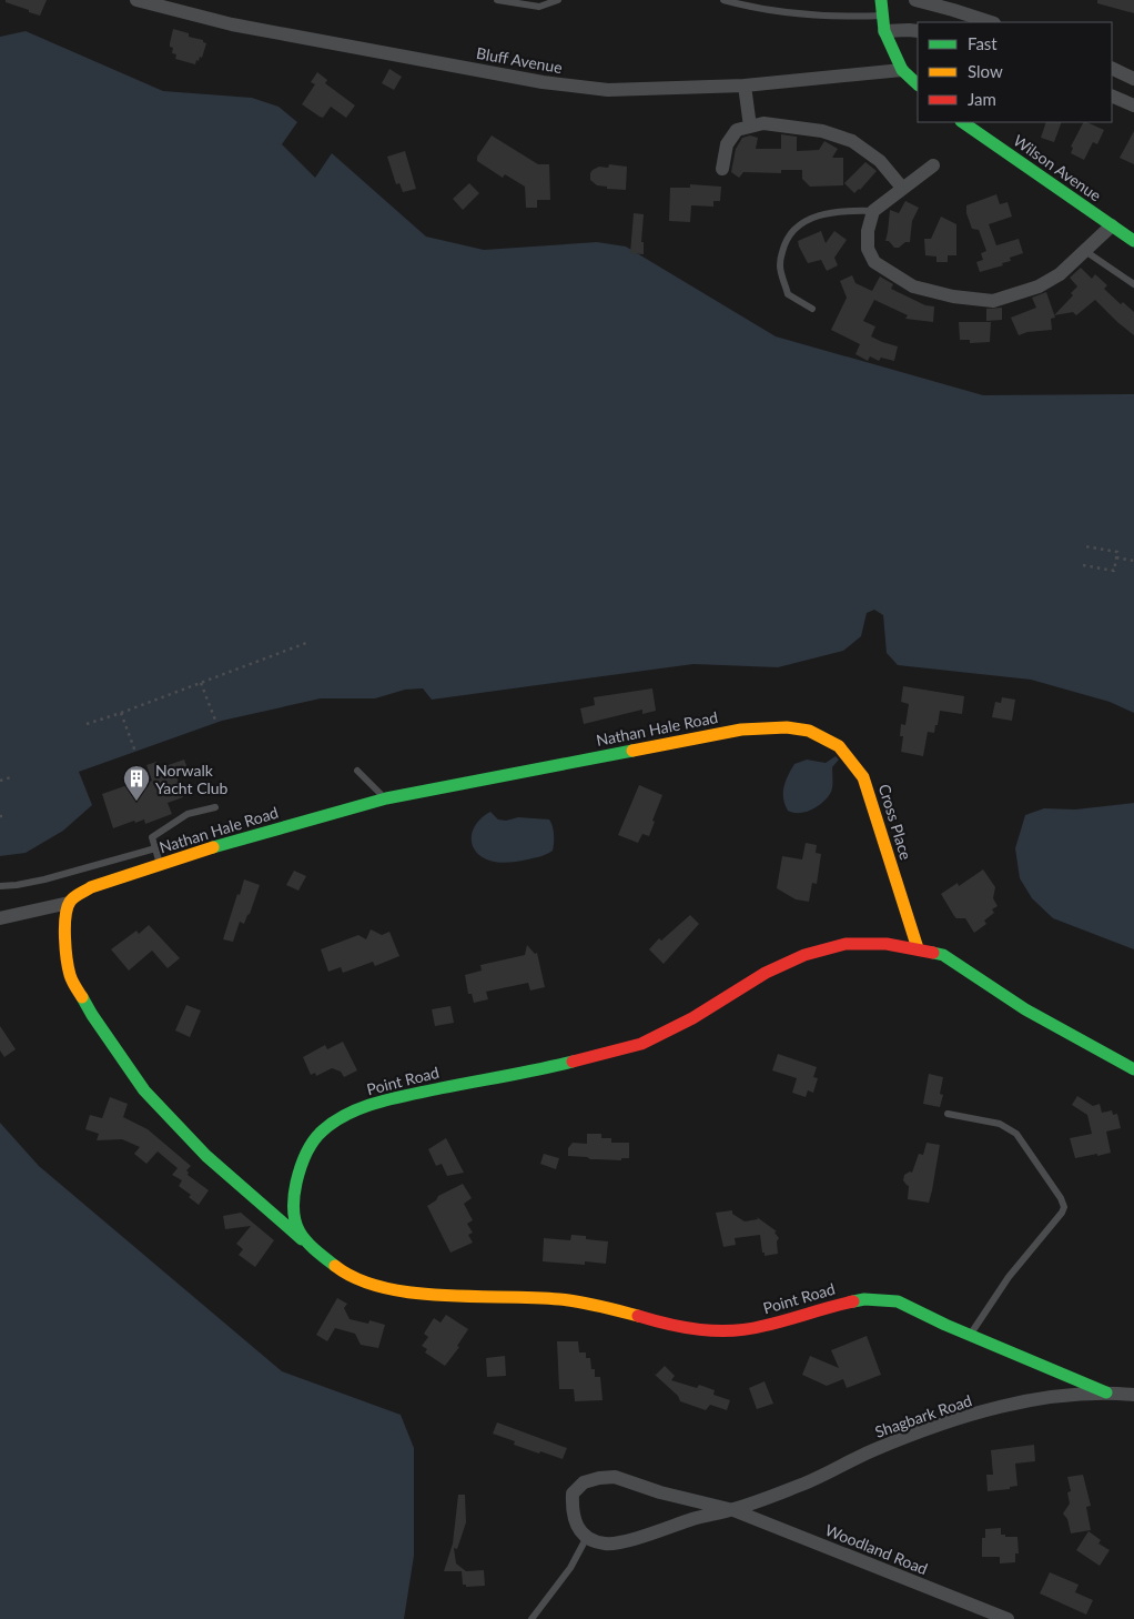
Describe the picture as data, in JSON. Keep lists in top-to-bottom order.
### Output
{
  "streets": {
    "street": [
      "Bluff Avenue",
      "Wilson Avenue",
      "Nathan Hale Road",
      "Cross Place",
      "Point Road",
      "Shagbark Road",
      "Woodland Road"
    ]
  },
  "crossings": [
    ["Nathan Hale Road", "Cross Place"],
    ["Cross Place", "Point Road"],
    ["Point Road", "Shagbark Road"],
    ["Shagbark Road", "Woodland Road"]
  ],
  "places": {
    "building": ["Norwalk Yacht Club"]
  },
  "legend": ["Fast", "Slow", "Jam"]
}
